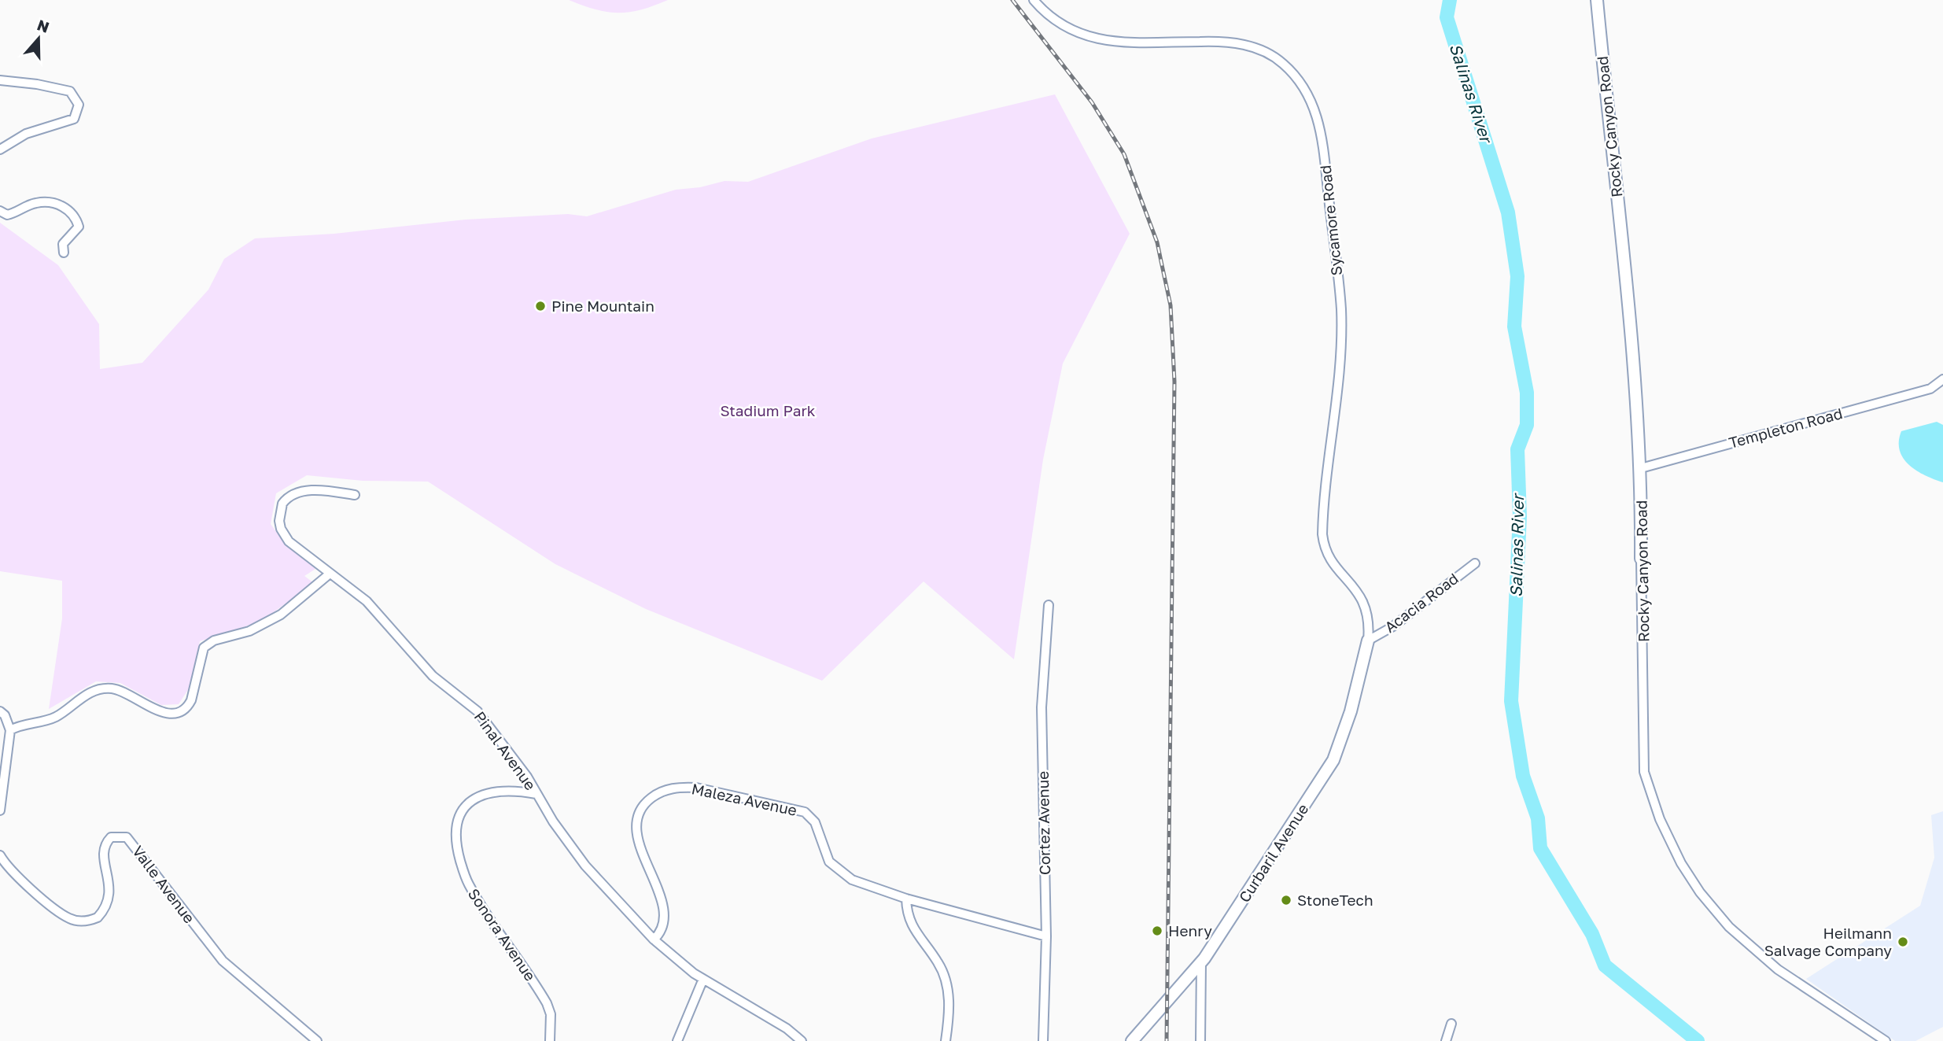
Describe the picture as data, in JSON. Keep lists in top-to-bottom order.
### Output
{
  "streets": {
    "street": [
      "Rocky Canyon Road",
      "Sycamore Road",
      "Templeton Road",
      "Acacia Road",
      "Pinal Avenue",
      "Maleza Avenue",
      "Cortez Avenue",
      "Curbaril Avenue",
      "Valle Avenue",
      "Sonora Avenue"
    ]
  },
  "crossings": [
    ["Rocky Canyon Road", "Templeton Road"],
    ["Sycamore Road", "Acacia Road"],
    ["Sycamore Road", "Curbaril Avenue"],
    ["Acacia Road", "Curbaril Avenue"],
    ["Pinal Avenue", "Maleza Avenue"],
    ["Pinal Avenue", "Sonora Avenue"],
    ["Maleza Avenue", "Cortez Avenue"]
  ],
  "water": ["Salinas River"],
  "parks": ["Stadium Park"],
  "places": [
    "Pine Mountain",
    "StoneTech",
    "Henry",
    "Heilmann Salvage Company"
  ],
  "north": "top"
}
